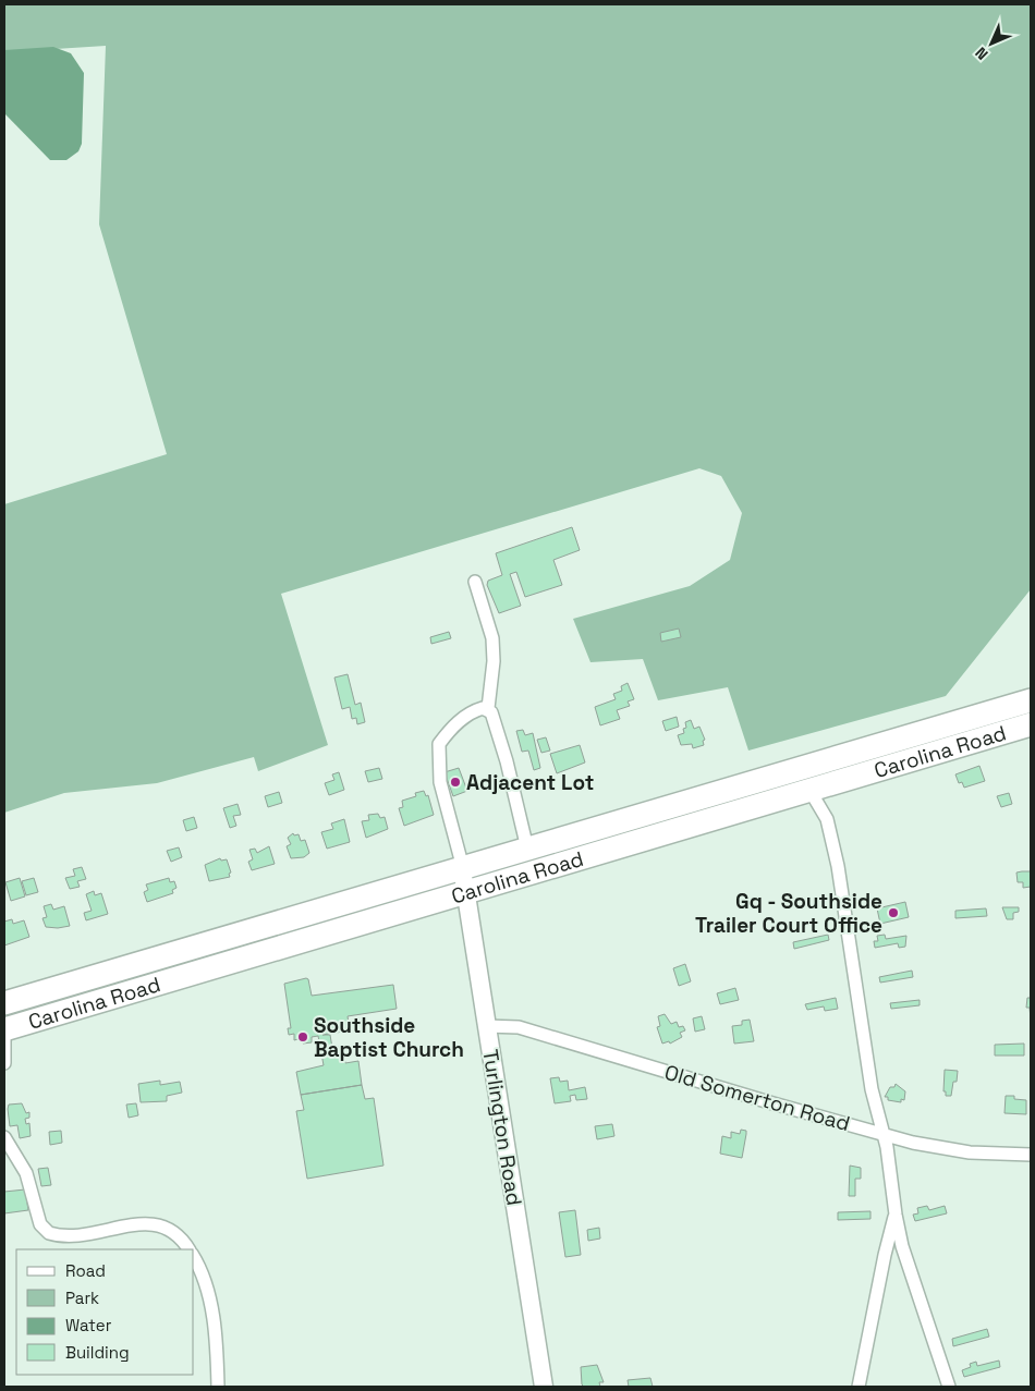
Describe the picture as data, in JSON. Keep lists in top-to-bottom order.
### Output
{
  "streets": {
    "highway": ["Carolina Road"],
    "street": ["Old Somerton Road", "Turlington Road"]
  },
  "crossings": [
    ["Carolina Road", "Turlington Road"],
    ["Old Somerton Road", "Turlington Road"]
  ],
  "places": ["Adjacent Lot", "Gq - Southside Trailer Court Office", "Southside Baptist Church"],
  "legend": [
    "Road",
    "Park",
    "Water",
    "Building"
  ],
  "north": "bottom left"
}
